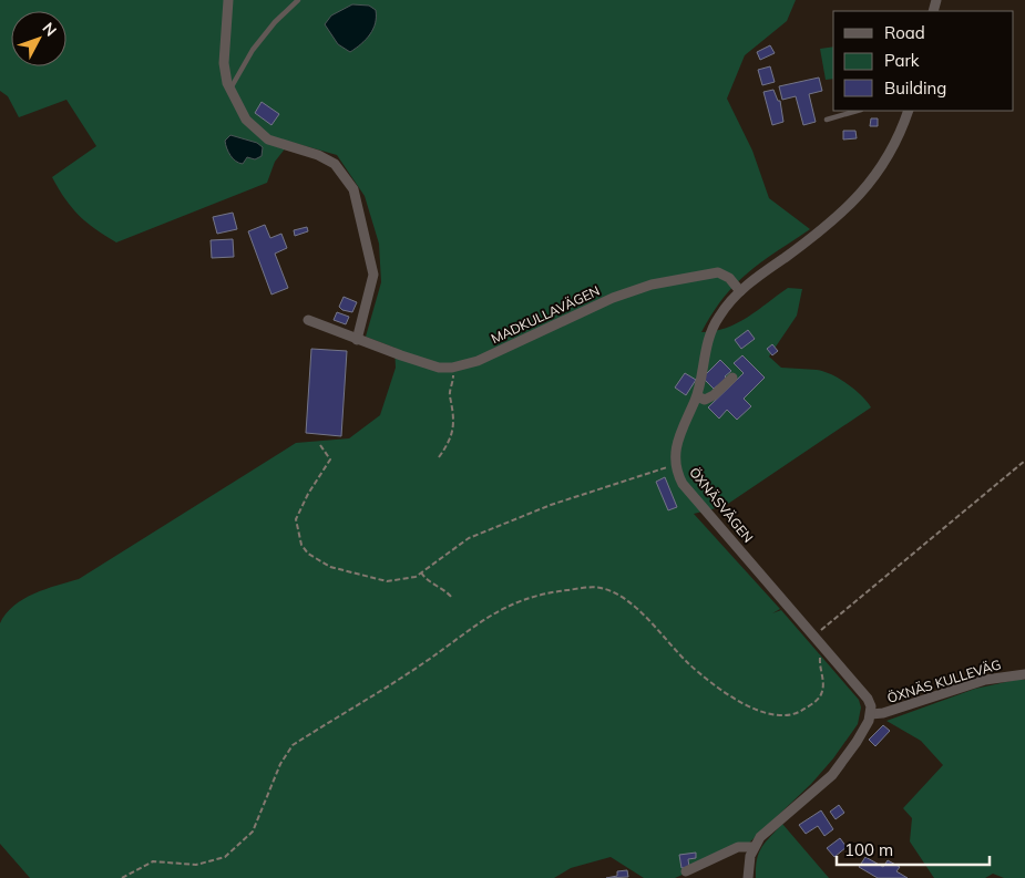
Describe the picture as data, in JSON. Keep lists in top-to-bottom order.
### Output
{
  "streets": {
    "street": ["MADKULLAVÄGEN", "ÖXNÄSVÄGEN", "ÖXNÄS KULLEVÄG"]
  },
  "crossings": [
    ["MADKULLAVÄGEN", "ÖXNÄSVÄGEN"],
    ["ÖXNÄSVÄGEN", "ÖXNÄS KULLEVÄG"]
  ],
  "legend": ["Road", "Park", "Building"],
  "scale_bar": "100 m",
  "north": "top right"
}
